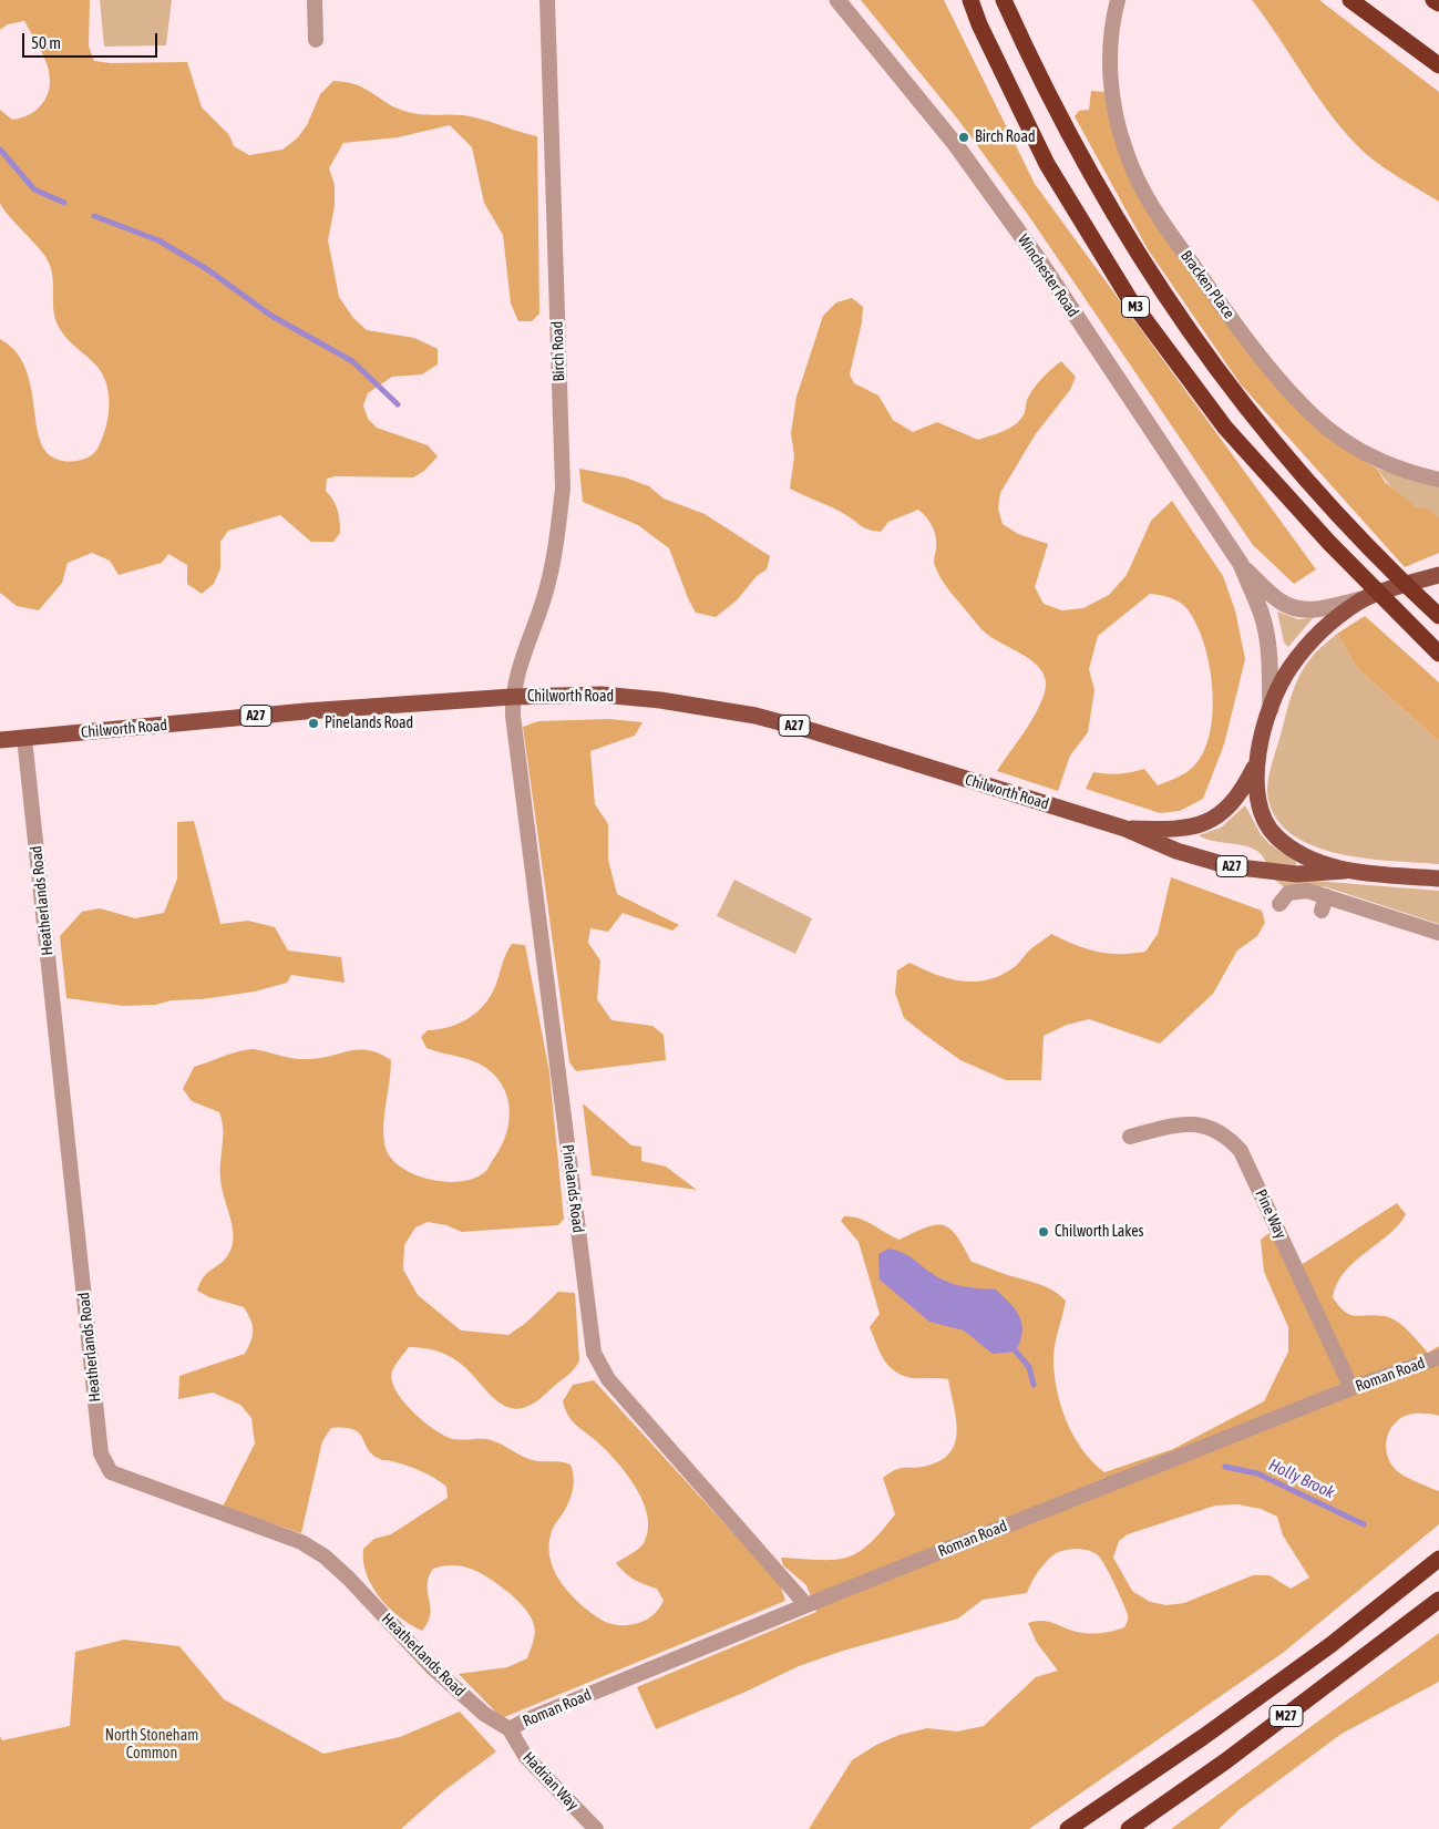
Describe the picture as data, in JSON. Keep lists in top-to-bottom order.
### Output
{
  "streets": {
    "highway": ["M3", "M27"],
    "main road": ["Chilworth Road", "A27"],
    "street": [
      "Winchester Road",
      "Bracken Place",
      "Birch Road",
      "Heatherlands Road",
      "Pinelands Road",
      "Pine Way",
      "Roman Road",
      "Hadrian Way"
    ]
  },
  "crossings": [
    ["Winchester Road", "A27"],
    ["Birch Road", "Chilworth Road"],
    ["Birch Road", "Pinelands Road"],
    ["Chilworth Road", "A27"],
    ["Chilworth Road", "Heatherlands Road"],
    ["Chilworth Road", "Pinelands Road"],
    ["Heatherlands Road", "Roman Road"],
    ["Heatherlands Road", "Hadrian Way"],
    ["Pinelands Road", "Roman Road"],
    ["Pine Way", "Roman Road"],
    ["Roman Road", "Hadrian Way"]
  ],
  "water": ["Holly Brook"],
  "parks": ["North Stoneham Common"],
  "places": ["Birch Road", "Pinelands Road", "Chilworth Lakes"],
  "scale_bar": "50 m"
}
